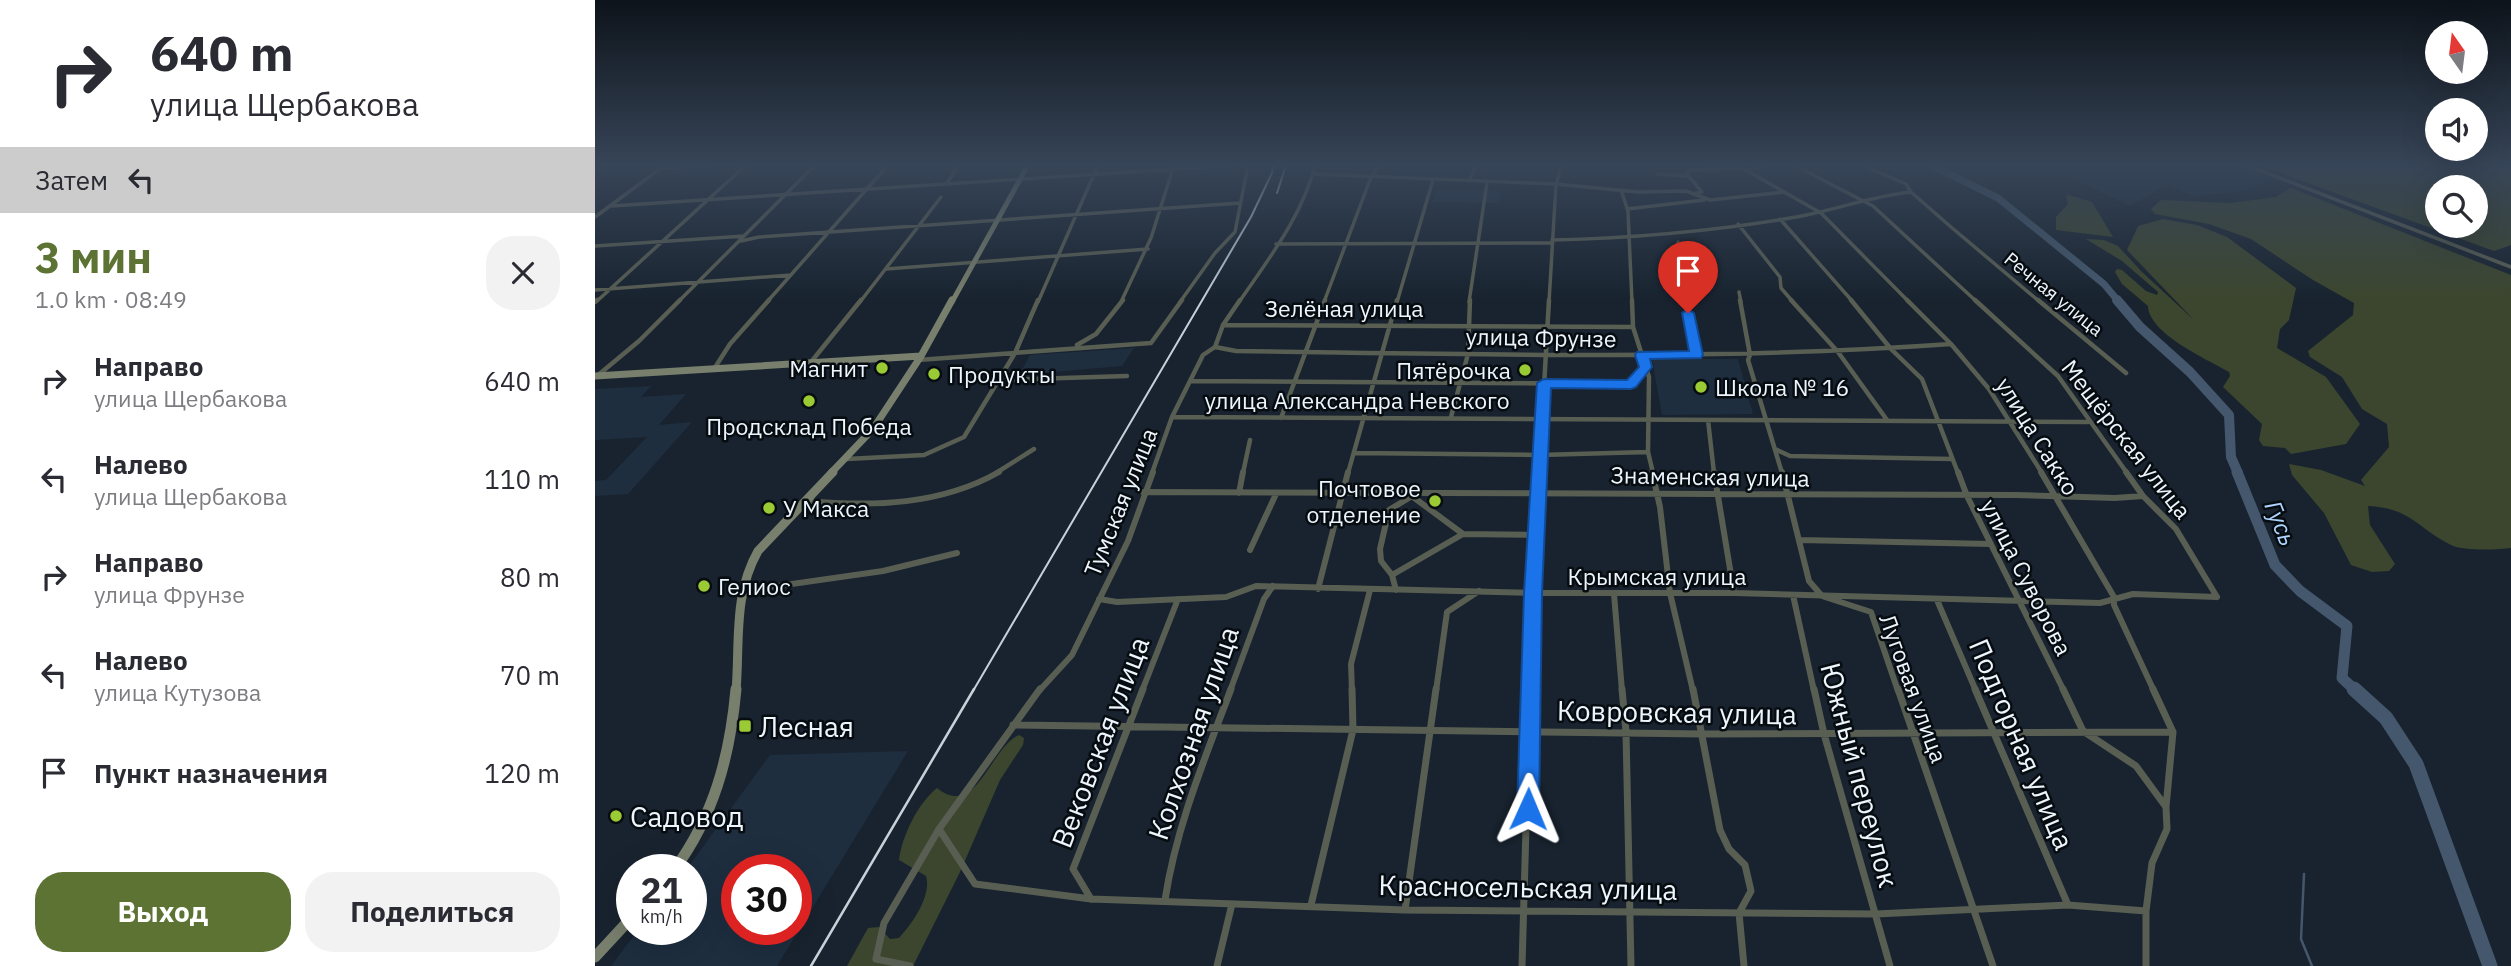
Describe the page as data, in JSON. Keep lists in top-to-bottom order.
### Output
{
  "streets": {
    "street": [
      "Речная улица",
      "Зелёная улица",
      "улица Фрунзе",
      "улица Александра Невского",
      "улица Сакко",
      "Мещёрская улица",
      "Знаменская улица",
      "Тумская улица",
      "Крымская улица",
      "улица Суворова",
      "Луговая улица",
      "Ковровская улица",
      "Колхозная улица",
      "Вековская улица",
      "Подгорная улица",
      "Южный переулок",
      "Красносельская улица"
    ]
  },
  "crossings": [
    ["Зелёная улица", "Тумская улица"],
    ["улица Фрунзе", "улица Сакко"],
    ["улица Фрунзе", "Тумская улица"],
    ["улица Фрунзе", "улица Суворова"],
    ["улица Александра Невского", "улица Сакко"],
    ["улица Александра Невского", "Мещёрская улица"],
    ["улица Александра Невского", "Тумская улица"],
    ["улица Александра Невского", "улица Суворова"],
    ["улица Сакко", "Знаменская улица"],
    ["улица Сакко", "Крымская улица"],
    ["улица Сакко", "Ковровская улица"],
    ["Мещёрская улица", "Знаменская улица"],
    ["Мещёрская улица", "Крымская улица"],
    ["Знаменская улица", "Тумская улица"],
    ["Знаменская улица", "улица Суворова"],
    ["Тумская улица", "Крымская улица"],
    ["Тумская улица", "Ковровская улица"],
    ["Тумская улица", "Красносельская улица"],
    ["Крымская улица", "улица Суворова"],
    ["Крымская улица", "Луговая улица"],
    ["Крымская улица", "Колхозная улица"],
    ["Крымская улица", "Вековская улица"],
    ["Крымская улица", "Подгорная улица"],
    ["Крымская улица", "Южный переулок"],
    ["улица Суворова", "Ковровская улица"],
    ["Луговая улица", "Ковровская улица"],
    ["Луговая улица", "Красносельская улица"],
    ["Ковровская улица", "Колхозная улица"],
    ["Ковровская улица", "Вековская улица"],
    ["Ковровская улица", "Подгорная улица"],
    ["Ковровская улица", "Южный переулок"],
    ["Колхозная улица", "Красносельская улица"],
    ["Вековская улица", "Красносельская улица"],
    ["Подгорная улица", "Красносельская улица"],
    ["Южный переулок", "Красносельская улица"]
  ],
  "water": ["Гусь"],
  "places": {
    "other": [
      "Магнит",
      "Пятёрочка",
      "Продукты",
      "Школа № 16",
      "Продсклад Победа",
      "Почтовое отделение",
      "У Макса",
      "Гелиос",
      "Садовод"
    ],
    "transit": ["Лесная"]
  },
  "north": "top",
  "page": {
    "turn": ["640 m", "улица Щербакова"],
    "then": "Затем",
    "heading": ["3 мин", "1.0 km · 08:49"],
    "list": [
      {
        "name": "Направо",
        "note": "улица Щербакова",
        "value": "640 m"
      },
      {
        "name": "Налево",
        "note": "улица Щербакова",
        "value": "110 m"
      },
      {
        "name": "Направо",
        "note": "улица Фрунзе",
        "value": "80 m"
      },
      {
        "name": "Налево",
        "note": "улица Кутузова",
        "value": "70 m"
      },
      {
        "name": "Пункт назначения",
        "value": "120 m"
      }
    ],
    "speed": "21 km/h",
    "limit": "30",
    "buttons": ["Выход", "Поделиться"]
  }
}
